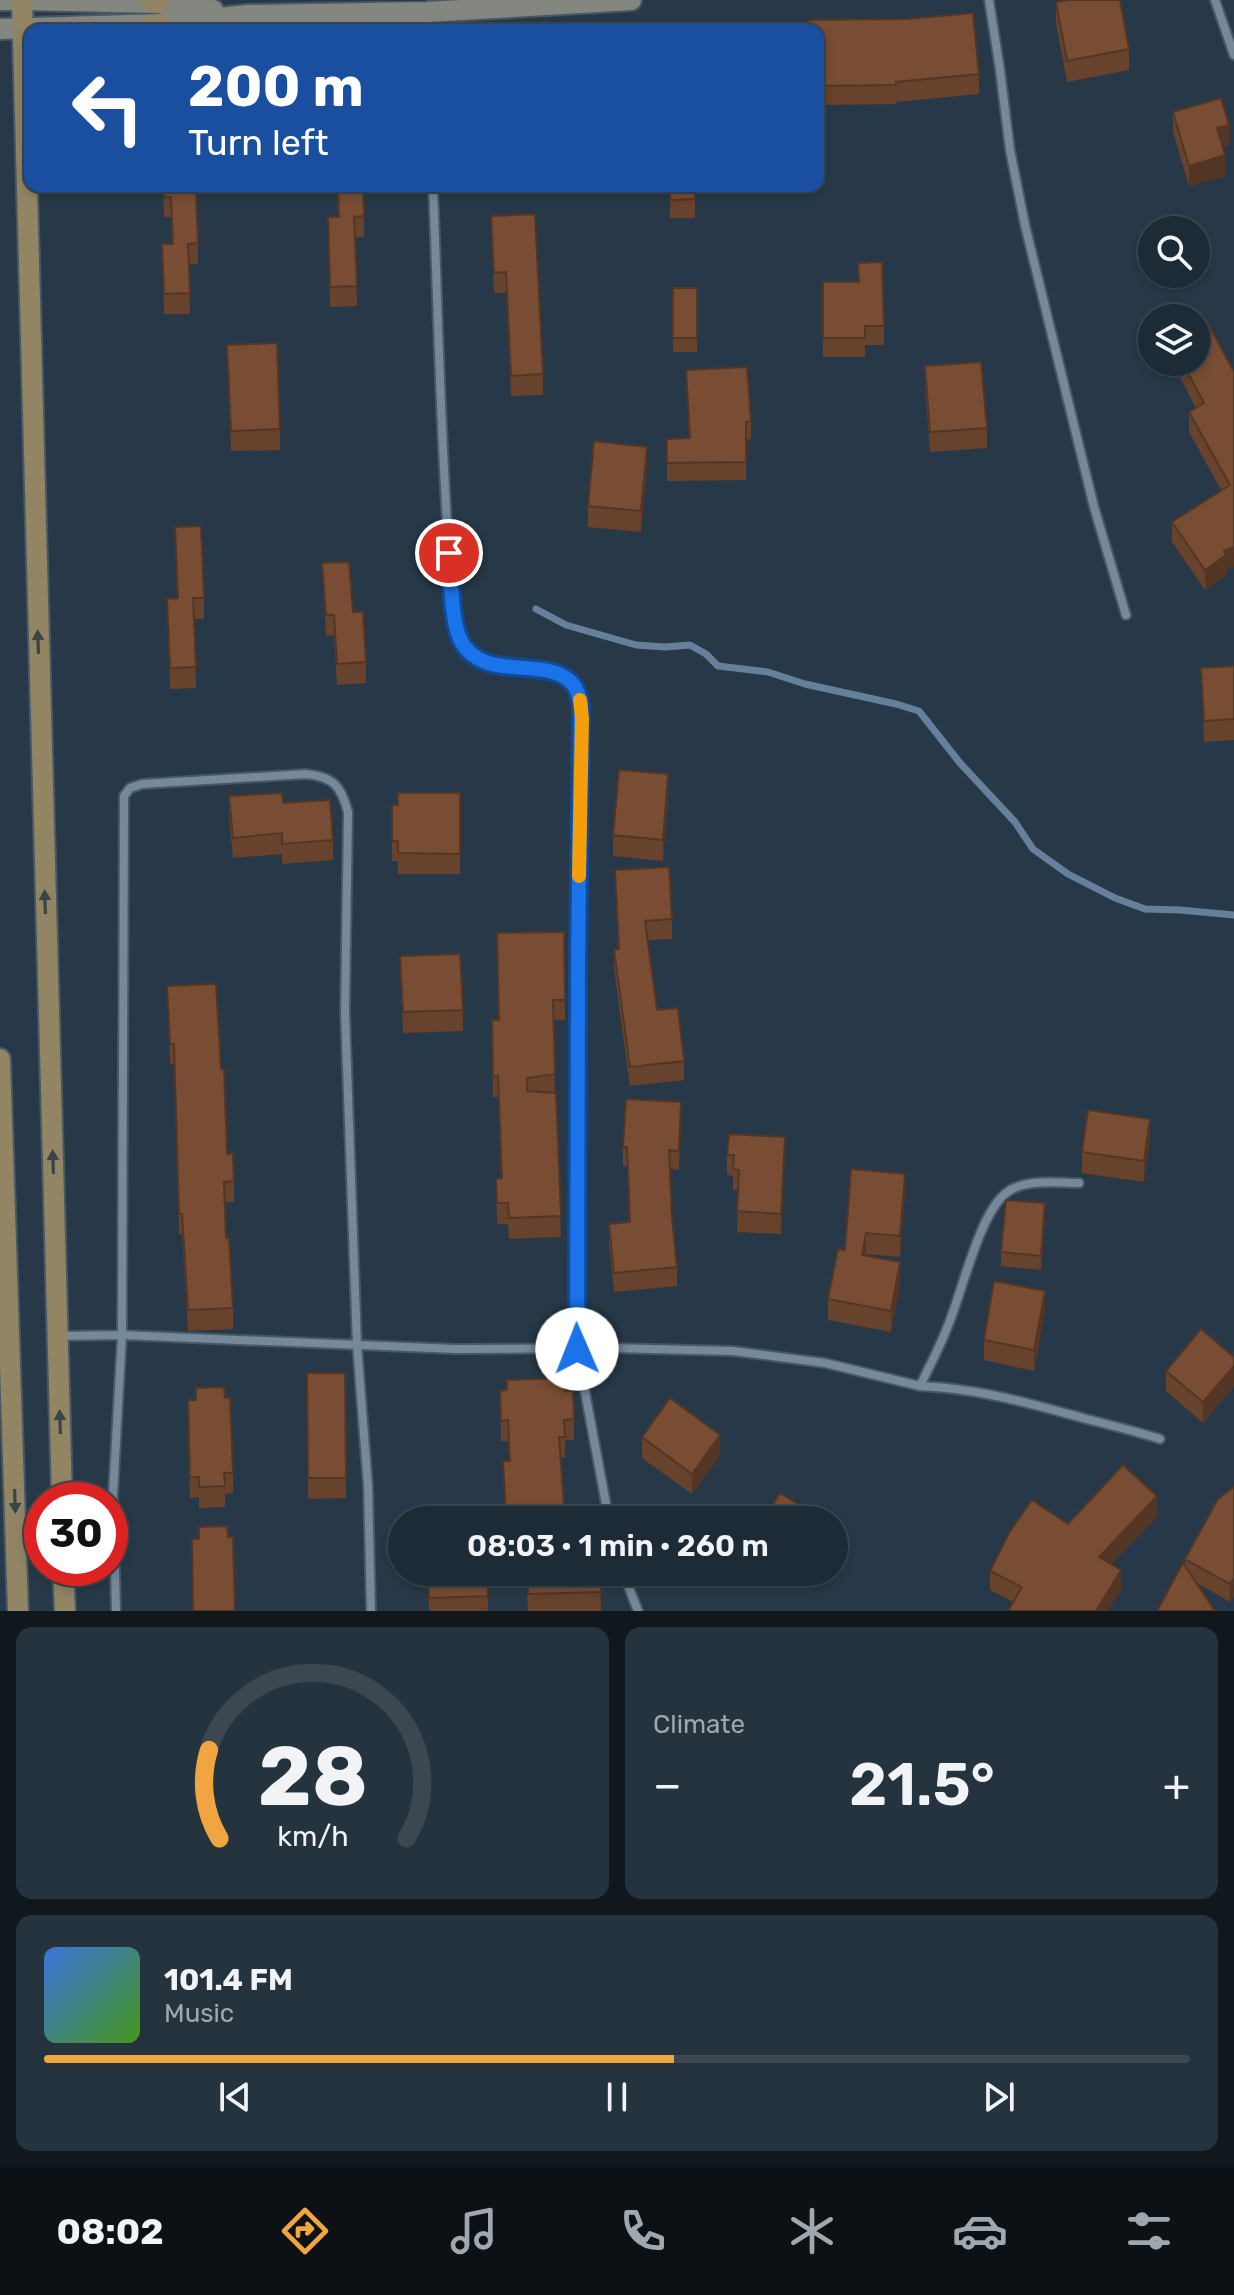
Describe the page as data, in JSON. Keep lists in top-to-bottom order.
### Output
{
  "page": {
    "turn": ["200 m", "Turn left"],
    "limit": "30",
    "trip": "08:03 · 1 min · 260 m",
    "tile": "Climate",
    "heat": ["−", "21.5°", "+"],
    "song": ["101.4 FM", "Music"],
    "tabs": "08:02",
    "gauge": ["28", "km/h"]
  }
}
